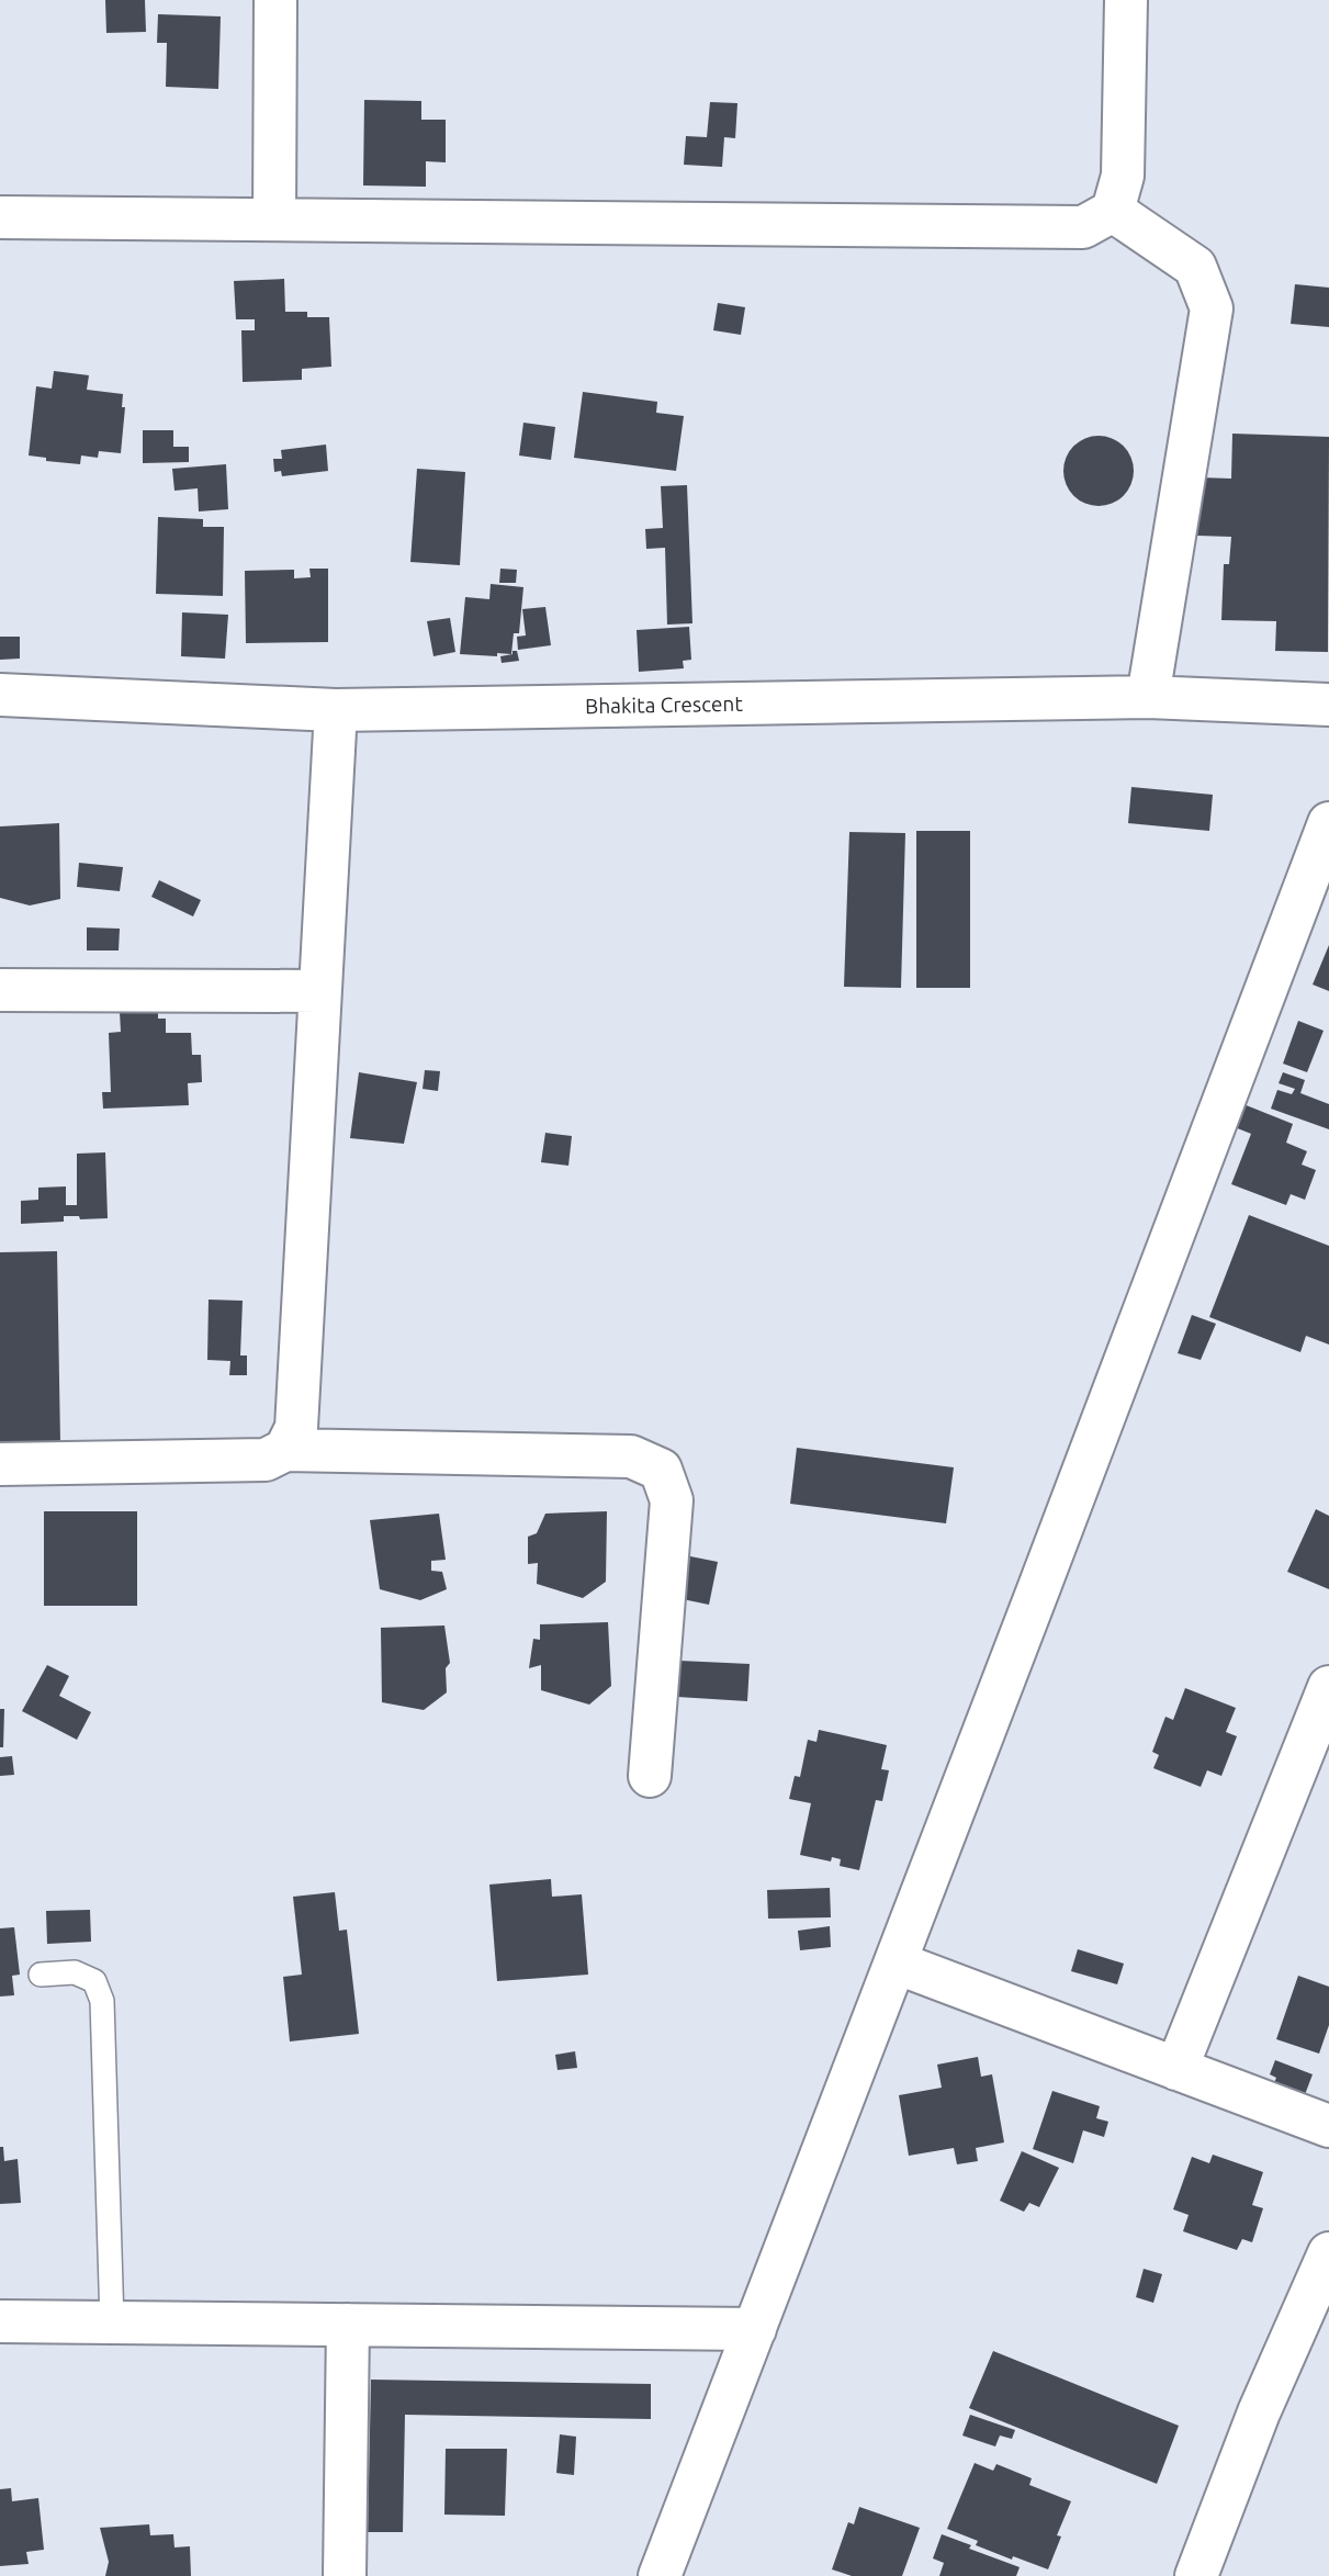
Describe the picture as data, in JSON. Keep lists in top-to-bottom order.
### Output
{
  "streets": {
    "street": ["Bhakita Crescent"]
  }
}
